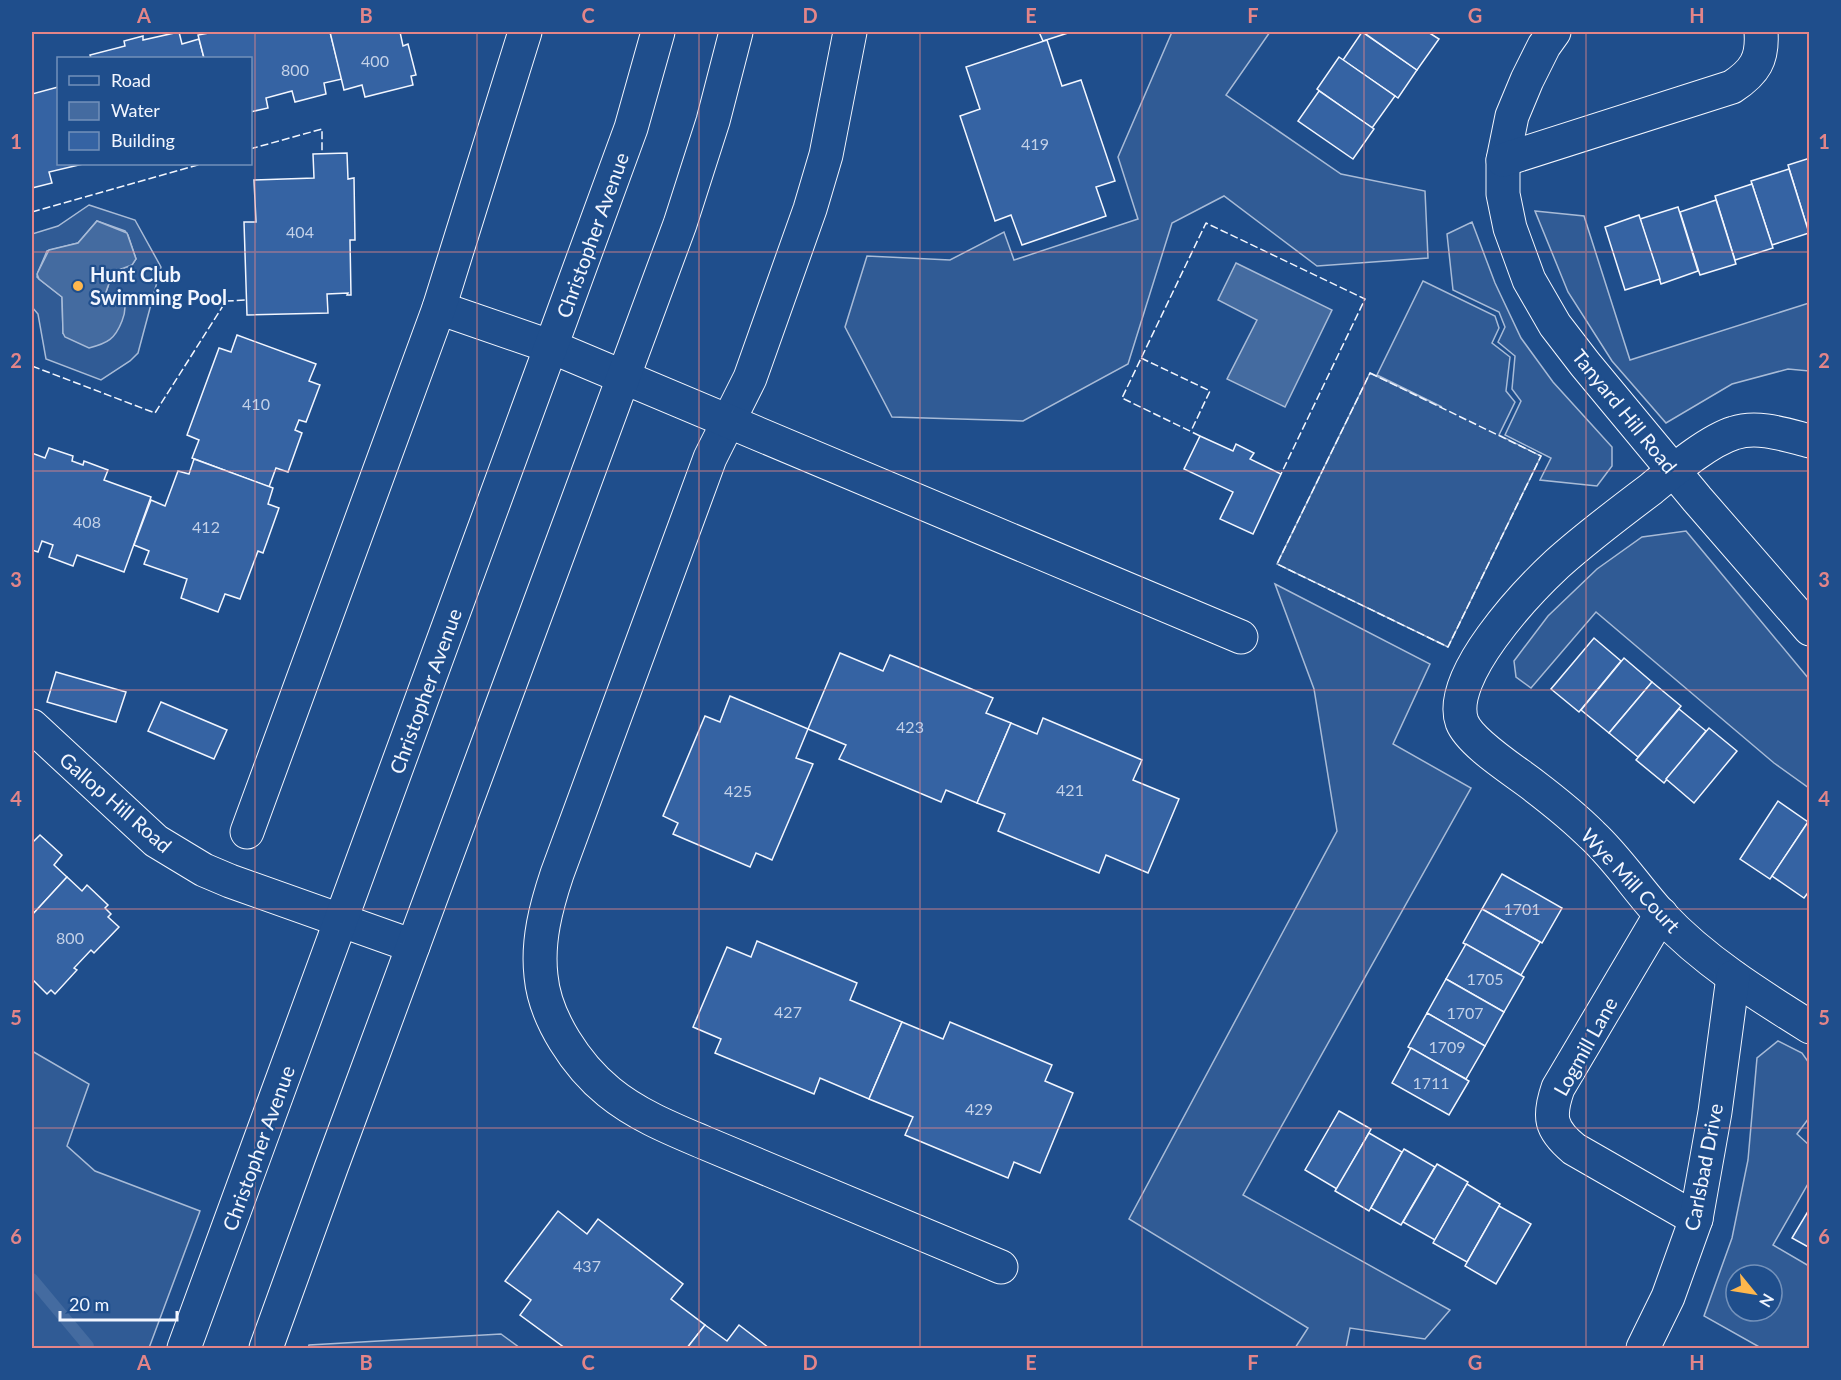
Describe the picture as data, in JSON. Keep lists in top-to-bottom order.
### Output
{
  "streets": {
    "street": [
      "Christopher Avenue",
      "Tanyard Hill Road",
      "Gallop Hill Road",
      "Wye Mill Court",
      "Logmill Lane",
      "Carlsbad Drive"
    ]
  },
  "crossings": [
    ["Christopher Avenue", "Gallop Hill Road"],
    ["Tanyard Hill Road", "Wye Mill Court"],
    ["Wye Mill Court", "Logmill Lane"],
    ["Wye Mill Court", "Carlsbad Drive"],
    ["Logmill Lane", "Carlsbad Drive"]
  ],
  "places": ["Hunt Club Swimming Pool"],
  "house_numbers": [
    "400",
    "800",
    "419",
    "404",
    "410",
    "408",
    "412",
    "423",
    "421",
    "425",
    "1701",
    "800",
    "1705",
    "427",
    "1707",
    "1709",
    "1711",
    "429",
    "437"
  ],
  "legend": ["Road", "Water", "Building"],
  "scale_bar": "20 m",
  "north": "bottom right",
  "grid": {
    "columns": [
      "A",
      "B",
      "C",
      "D",
      "E",
      "F",
      "G",
      "H"
    ],
    "rows": [
      "1",
      "2",
      "3",
      "4",
      "5",
      "6"
    ]
  }
}
